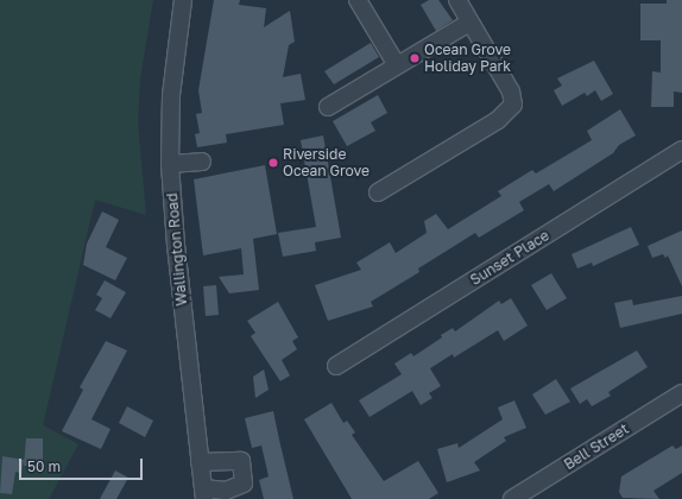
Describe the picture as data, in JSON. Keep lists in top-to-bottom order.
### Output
{
  "streets": {
    "street": ["Wallington Road", "Sunset Place", "Bell Street"]
  },
  "places": ["Ocean Grove Holiday Park", "Riverside Ocean Grove"],
  "scale_bar": "50 m"
}
